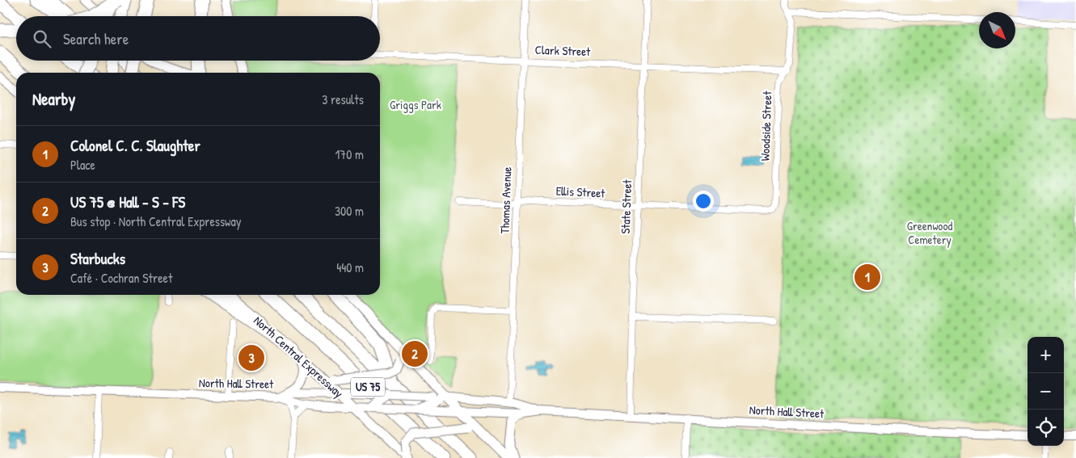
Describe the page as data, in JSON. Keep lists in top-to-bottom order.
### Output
{
  "streets": {
    "highway": ["North Central Expressway", "US 75"],
    "street": [
      "Clark Street",
      "Woodside Street",
      "Ellis Street",
      "Thomas Avenue",
      "State Street",
      "North Hall Street"
    ]
  },
  "crossings": [
    ["Clark Street", "Woodside Street"],
    ["Clark Street", "Thomas Avenue"],
    ["Clark Street", "State Street"],
    ["Woodside Street", "Ellis Street"],
    ["Ellis Street", "Thomas Avenue"],
    ["Ellis Street", "State Street"],
    ["Thomas Avenue", "North Hall Street"],
    ["State Street", "North Hall Street"],
    ["North Central Expressway", "North Hall Street"]
  ],
  "parks": ["Griggs Park", "Greenwood Cemetery"],
  "north": "bottom right",
  "page": {
    "search": "Search here",
    "heading": ["Nearby", "3 results"],
    "list": [
      {
        "mark": "1",
        "name": "Colonel C. C. Slaughter",
        "note": "Place",
        "value": "170 m"
      },
      {
        "mark": "2",
        "name": "US 75 @ Hall - S - FS",
        "note": "Bus stop · North Central Expressway",
        "value": "300 m"
      },
      {
        "mark": "3",
        "name": "Starbucks",
        "note": "Café · Cochran Street",
        "value": "440 m"
      }
    ],
    "pins": ["1", "2", "3"],
    "map_buttons": ["+", "−"]
  }
}
